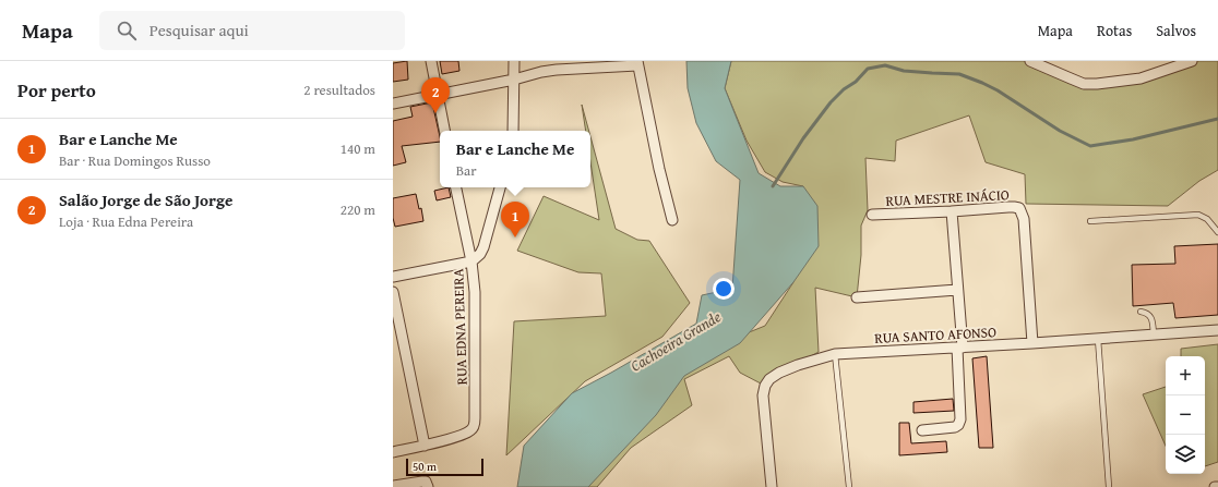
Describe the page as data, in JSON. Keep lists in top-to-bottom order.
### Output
{
  "streets": {
    "street": ["RUA MESTRE INÁCIO", "RUA EDNA PEREIRA", "RUA SANTO AFONSO"]
  },
  "crossings": [
    ["RUA MESTRE INÁCIO", "RUA SANTO AFONSO"]
  ],
  "water": ["Cachoeira Grande"],
  "scale_bar": "50 m",
  "page": {
    "header": "Mapa",
    "search": "Pesquisar aqui",
    "nav": ["Mapa", "Rotas", "Salvos"],
    "heading": ["Por perto", "2 resultados"],
    "pins": ["2", "1"],
    "list": [
      {
        "mark": "1",
        "name": "Bar e Lanche Me",
        "note": "Bar · Rua Domingos Russo",
        "value": "140 m"
      },
      {
        "mark": "2",
        "name": "Salão Jorge de São Jorge",
        "note": "Loja · Rua Edna Pereira",
        "value": "220 m"
      }
    ],
    "popup": ["Bar e Lanche Me", "Bar"],
    "map_buttons": ["+", "−"],
    "scale": "50 m"
  }
}
